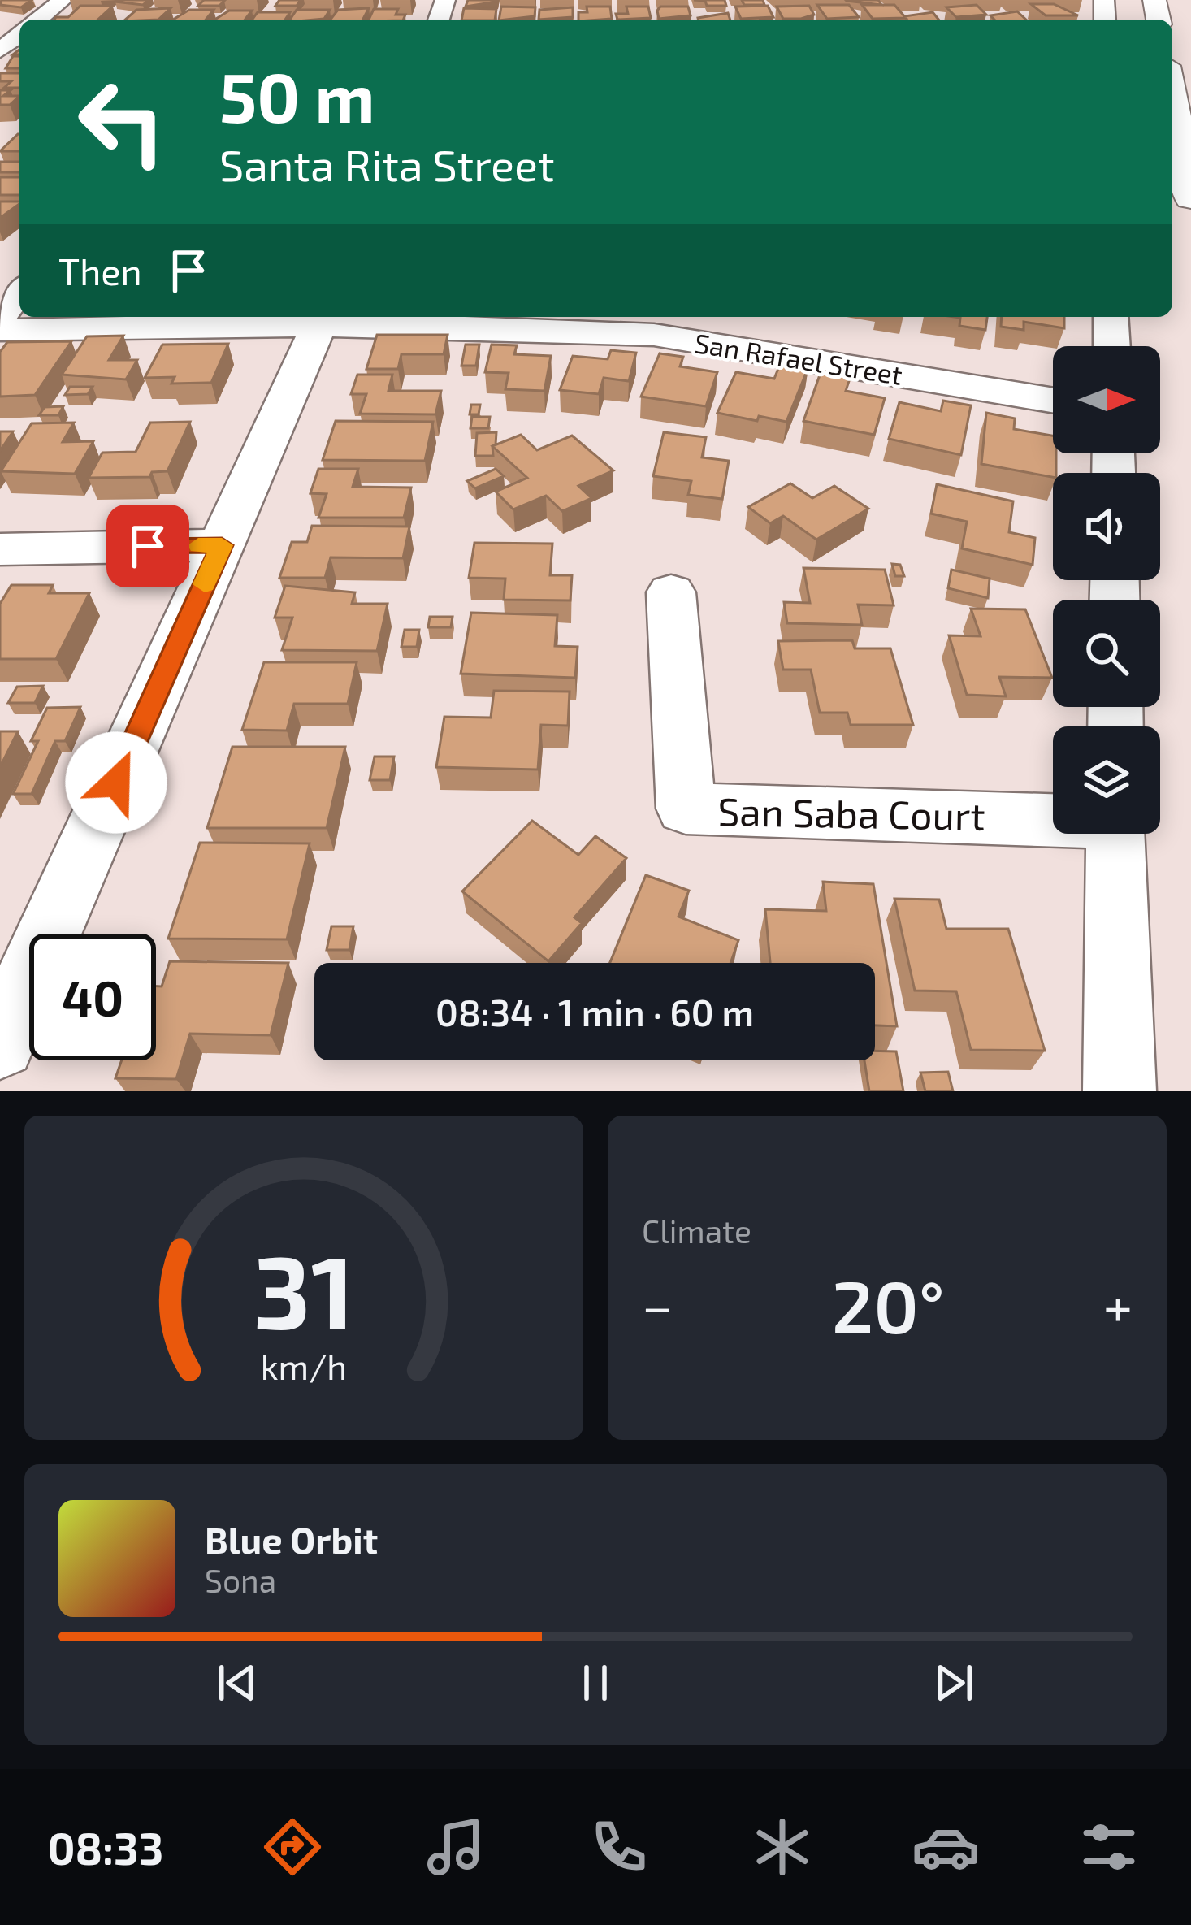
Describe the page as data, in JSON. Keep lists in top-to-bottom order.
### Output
{
  "streets": {
    "street": ["San Rafael Street", "San Saba Court"]
  },
  "north": "right",
  "page": {
    "turn": ["50 m", "Santa Rita Street"],
    "then": "Then",
    "limit": "40",
    "trip": "08:34 · 1 min · 60 m",
    "tile": "Climate",
    "heat": ["−", "20°", "+"],
    "song": ["Blue Orbit", "Sona"],
    "tabs": "08:33",
    "gauge": ["31", "km/h"]
  }
}
